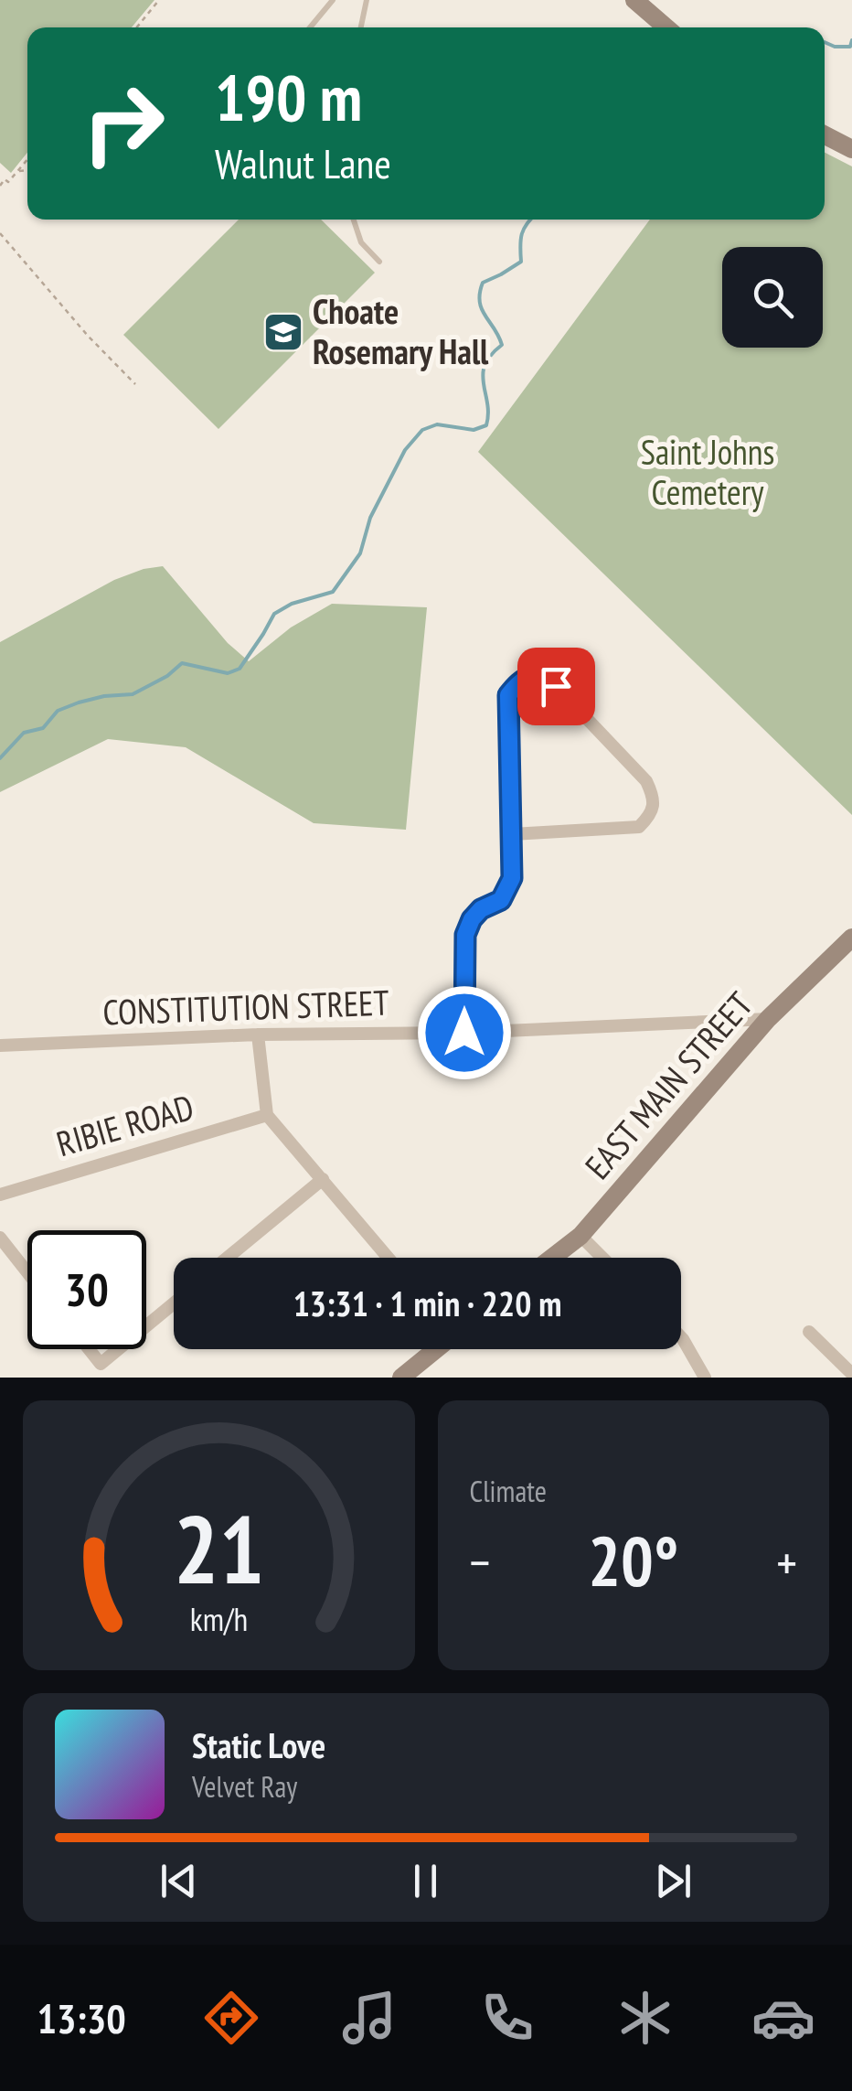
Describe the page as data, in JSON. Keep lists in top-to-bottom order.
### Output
{
  "streets": {
    "main road": ["EAST MAIN STREET"],
    "street": ["CONSTITUTION STREET", "RIBIE ROAD"]
  },
  "crossings": [
    ["CONSTITUTION STREET", "EAST MAIN STREET"]
  ],
  "parks": ["Saint Johns Cemetery"],
  "places": {
    "school or university": ["Choate Rosemary Hall"]
  },
  "page": {
    "turn": ["190 m", "Walnut Lane"],
    "limit": "30",
    "trip": "13:31 · 1 min · 220 m",
    "tile": "Climate",
    "heat": ["−", "20°", "+"],
    "song": ["Static Love", "Velvet Ray"],
    "tabs": "13:30",
    "gauge": ["21", "km/h"]
  }
}
